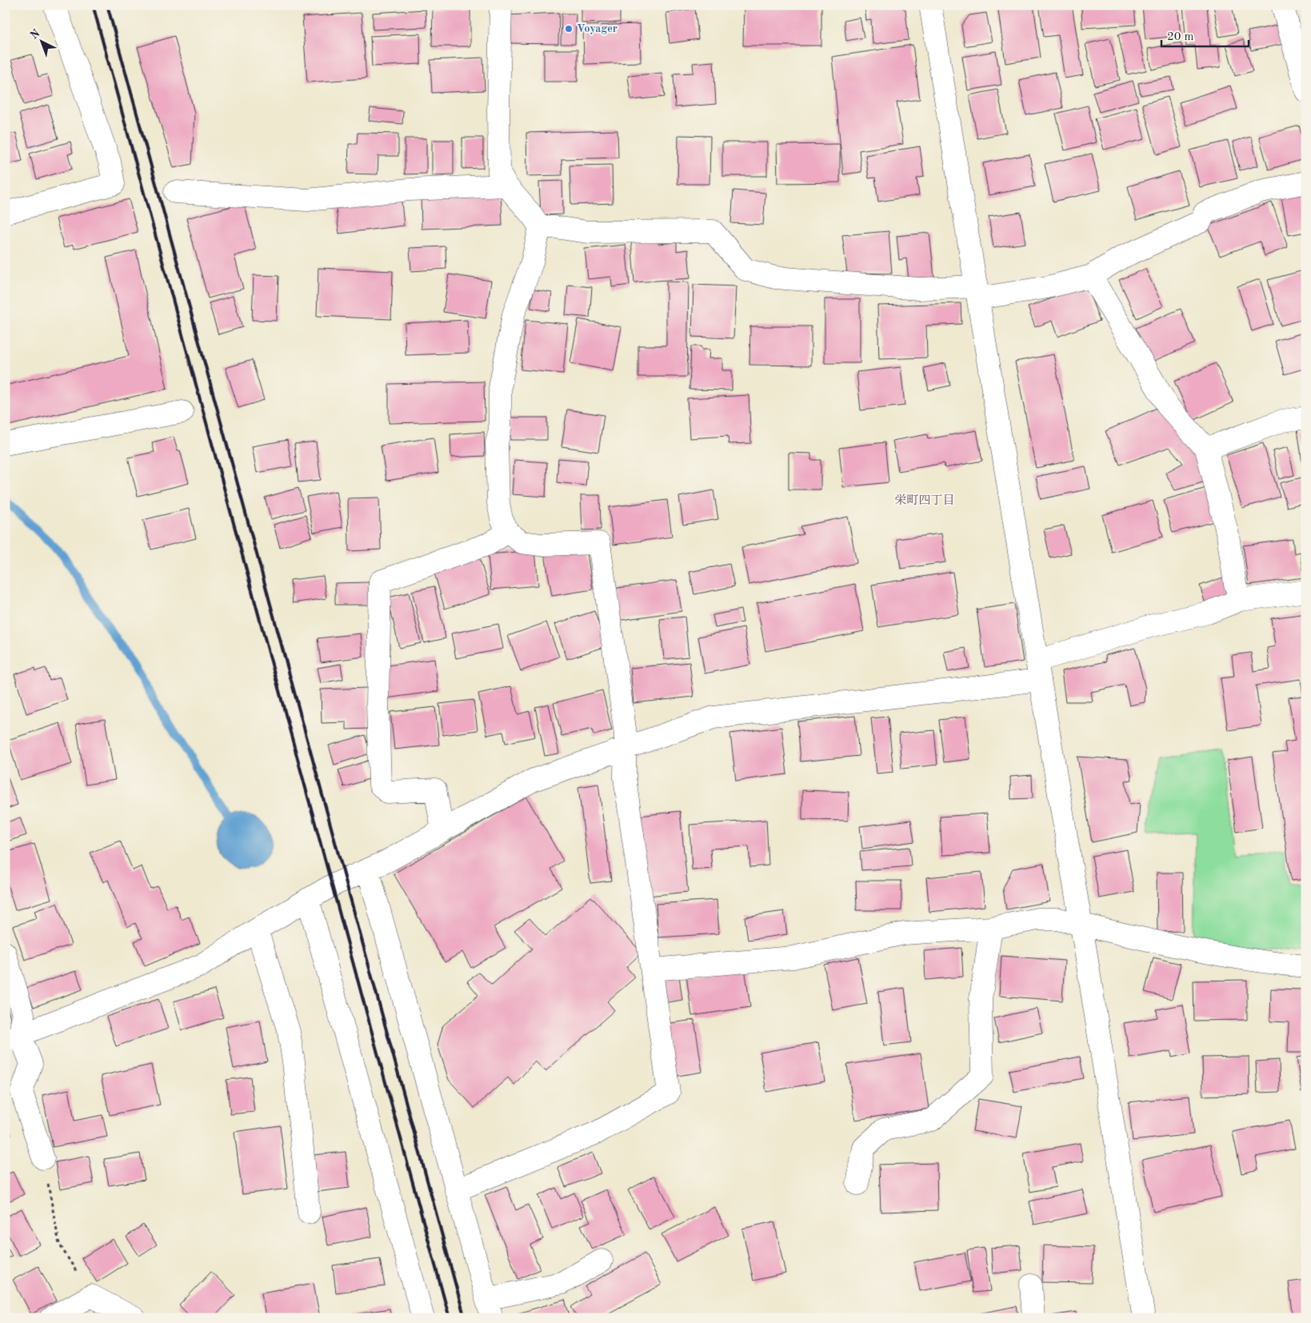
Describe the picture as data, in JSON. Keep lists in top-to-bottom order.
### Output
{
  "districts": ["栄町四丁目"],
  "places": ["Voyager"],
  "scale_bar": "20 m",
  "north": "top left"
}
